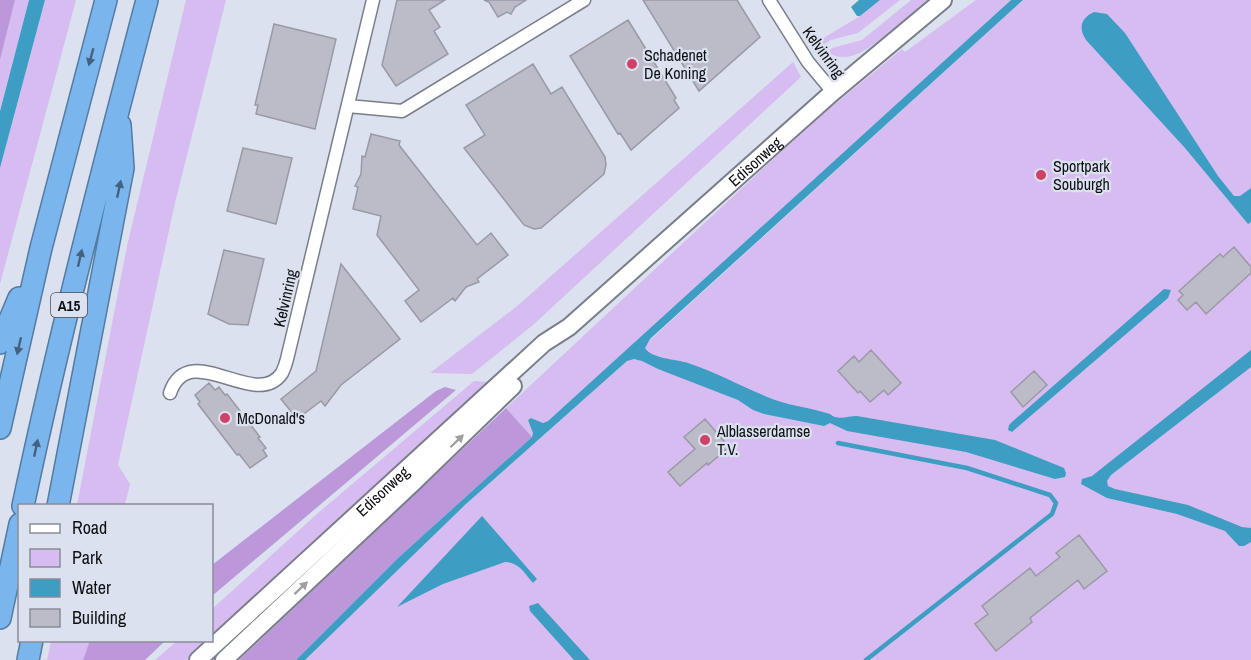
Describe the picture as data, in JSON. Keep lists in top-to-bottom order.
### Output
{
  "streets": {
    "highway": ["A15"],
    "street": ["Kelvinring", "Edisonweg"]
  },
  "crossings": [
    ["Kelvinring", "Edisonweg"]
  ],
  "places": [
    "Schadenet De Koning",
    "Sportpark Souburgh",
    "McDonald's",
    "Alblasserdamse T.V."
  ],
  "legend": [
    "Road",
    "Park",
    "Water",
    "Building"
  ]
}
